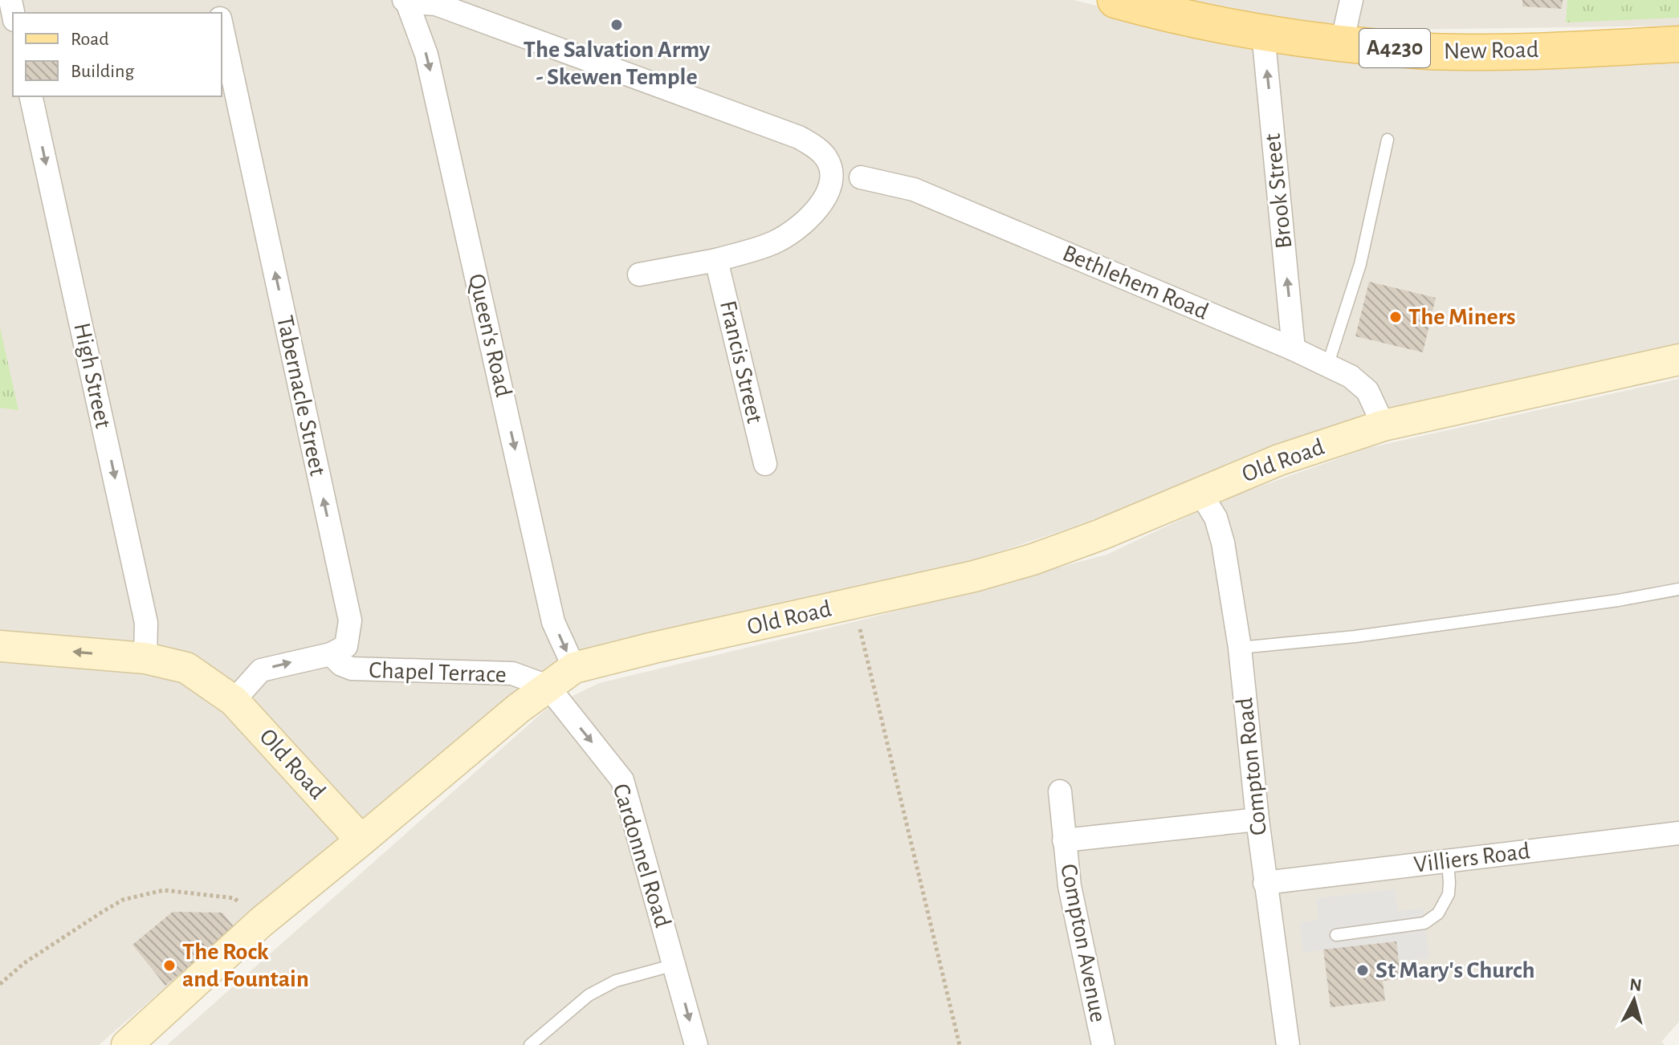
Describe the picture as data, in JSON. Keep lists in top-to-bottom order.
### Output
{
  "streets": {
    "main road": ["A4230", "New Road", "Old Road"],
    "street": [
      "Brook Street",
      "Bethlehem Road",
      "Queen's Road",
      "Francis Street",
      "High Street",
      "Tabernacle Street",
      "Chapel Terrace",
      "Compton Road",
      "Cardonnel Road",
      "Villiers Road",
      "Compton Avenue"
    ]
  },
  "crossings": [
    ["New Road", "Brook Street"],
    ["Brook Street", "Bethlehem Road"],
    ["Bethlehem Road", "Old Road"],
    ["Queen's Road", "Old Road"],
    ["High Street", "Old Road"],
    ["Tabernacle Street", "Chapel Terrace"],
    ["Old Road", "Chapel Terrace"],
    ["Old Road", "Compton Road"],
    ["Old Road", "Cardonnel Road"],
    ["Chapel Terrace", "Cardonnel Road"],
    ["Compton Road", "Villiers Road"],
    ["Compton Road", "Compton Avenue"]
  ],
  "one_way": [
    "Brook Street",
    "Queen's Road",
    "High Street",
    "Tabernacle Street",
    "Cardonnel Road"
  ],
  "places": [
    "The Salvation Army - Skewen Temple",
    "The Miners",
    "The Rock and Fountain",
    "St Mary's Church"
  ],
  "legend": ["Road", "Building"],
  "north": "top"
}
